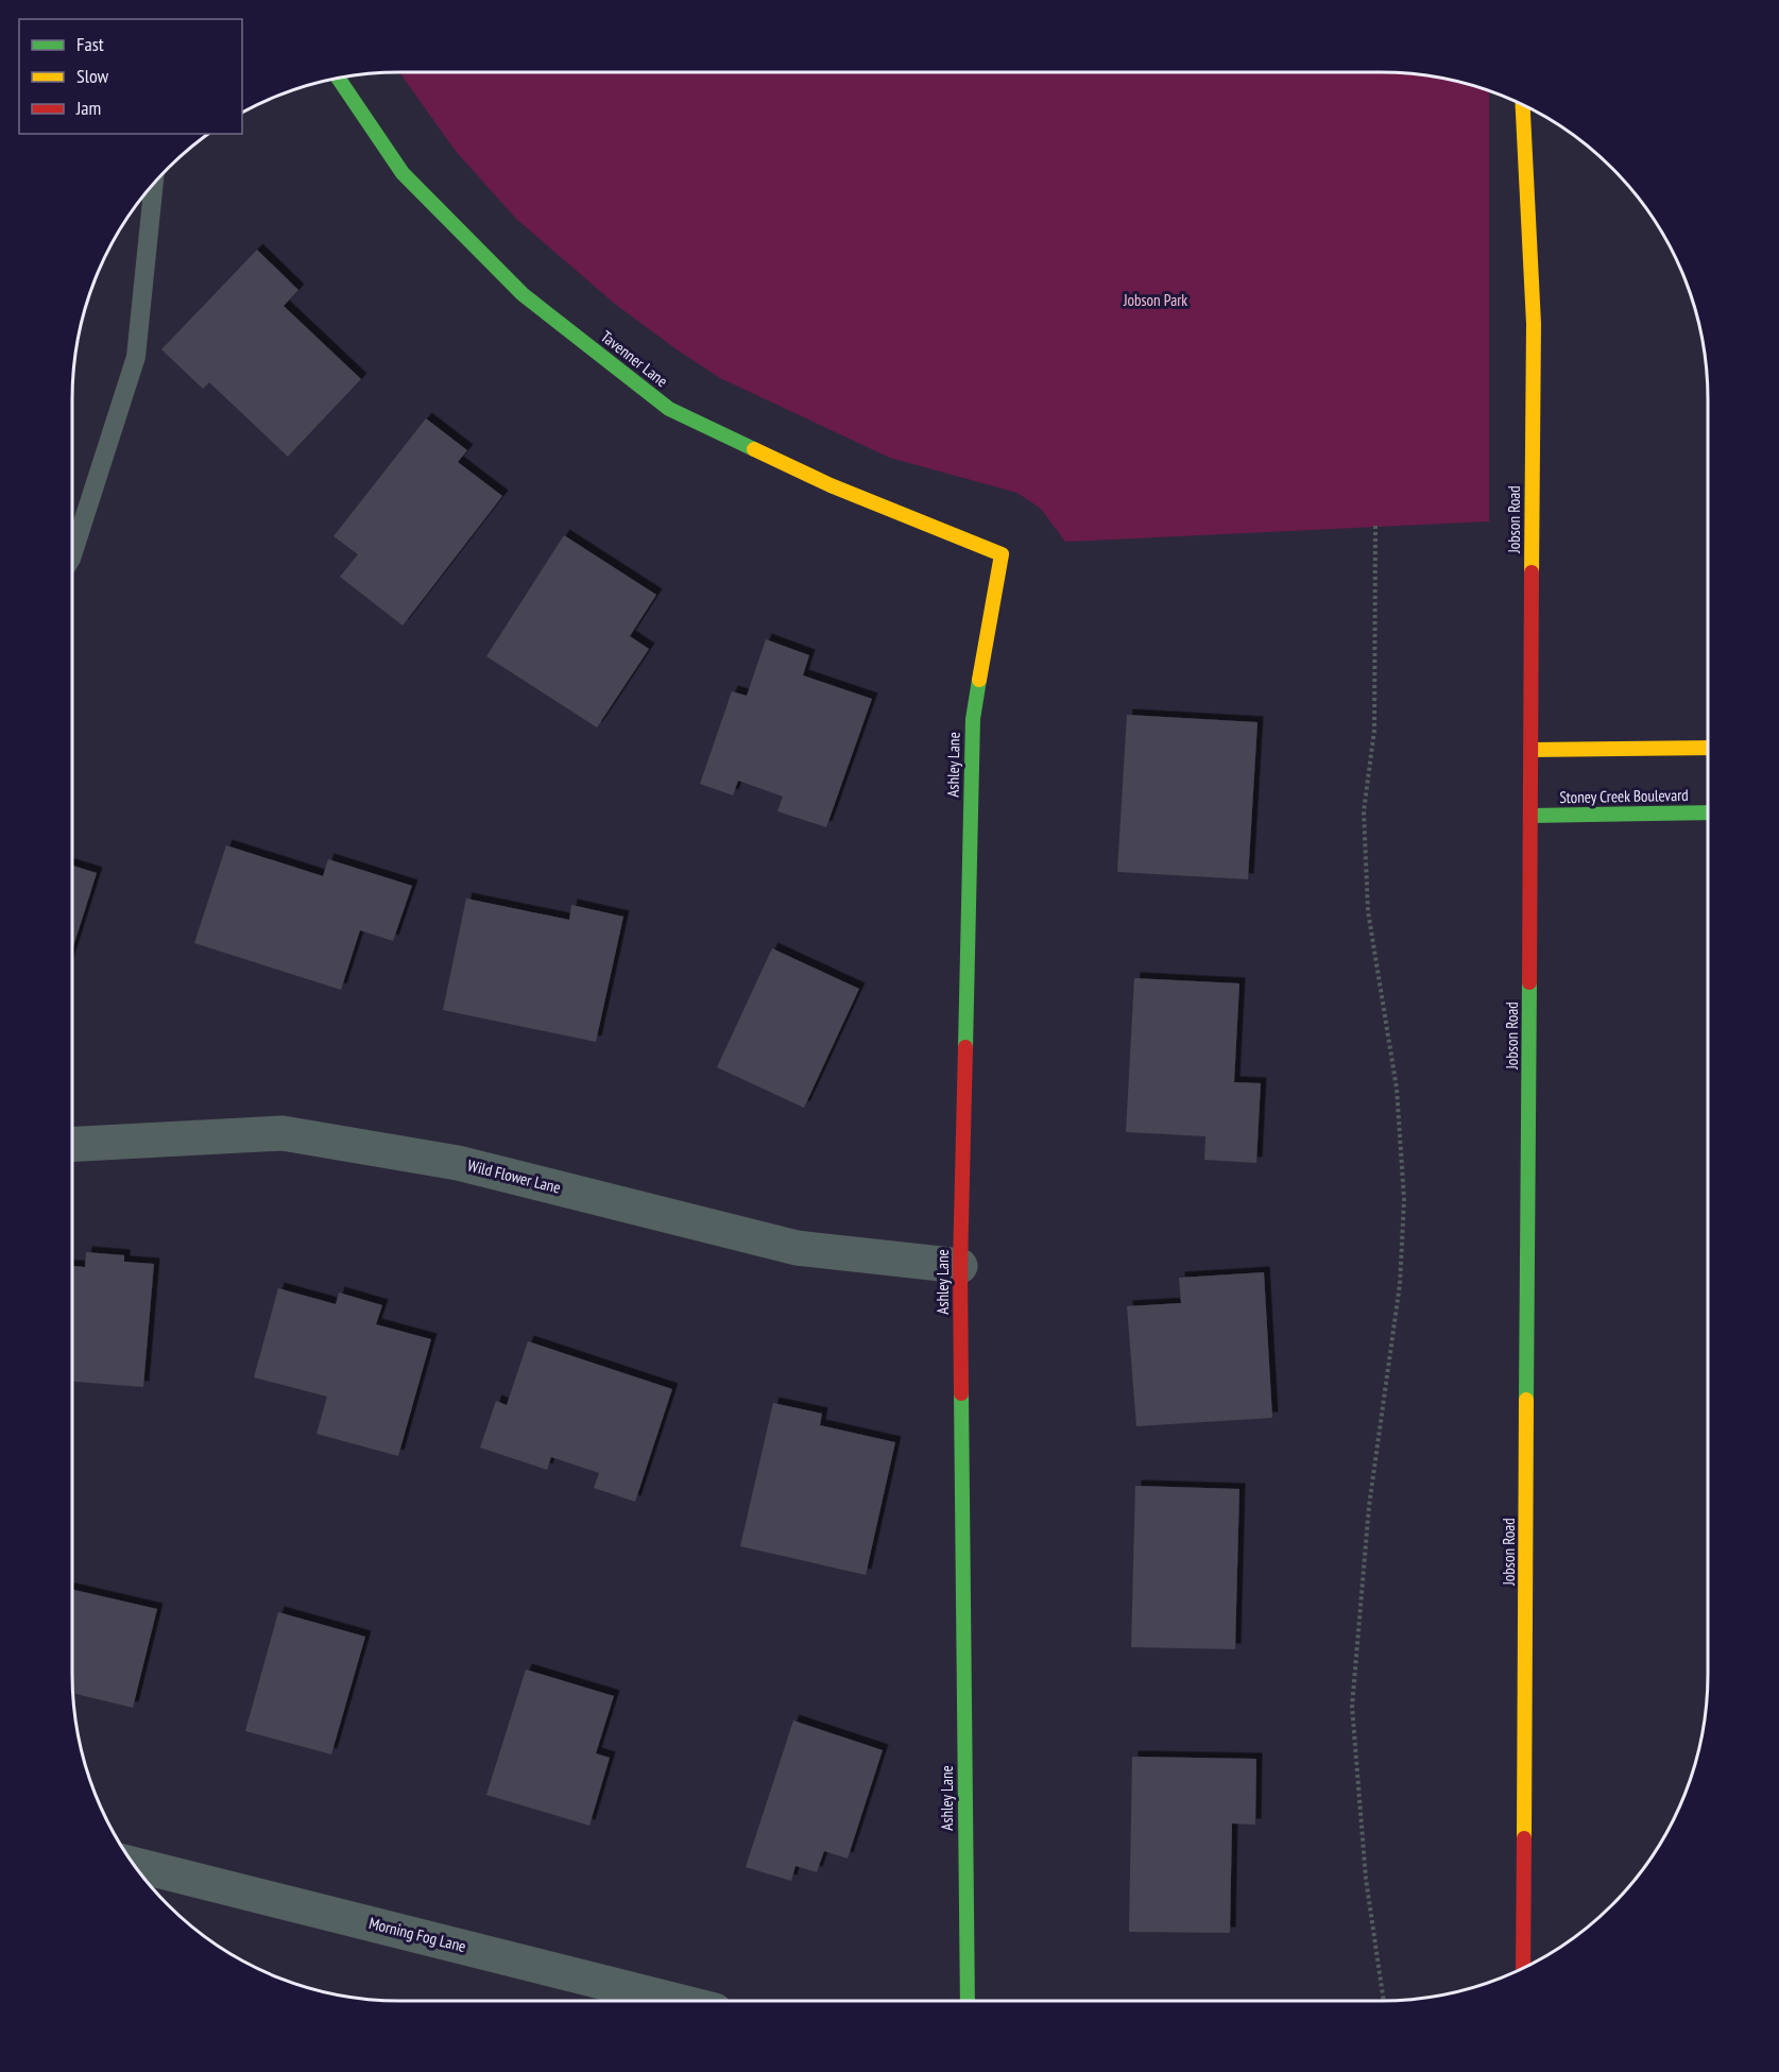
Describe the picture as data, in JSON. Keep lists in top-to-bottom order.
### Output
{
  "streets": {
    "street": [
      "Tavenner Lane",
      "Jobson Road",
      "Ashley Lane",
      "Stoney Creek Boulevard",
      "Wild Flower Lane",
      "Morning Fog Lane"
    ]
  },
  "crossings": [
    ["Tavenner Lane", "Ashley Lane"],
    ["Jobson Road", "Stoney Creek Boulevard"],
    ["Ashley Lane", "Wild Flower Lane"]
  ],
  "parks": ["Jobson Park"],
  "legend": ["Fast", "Slow", "Jam"]
}
